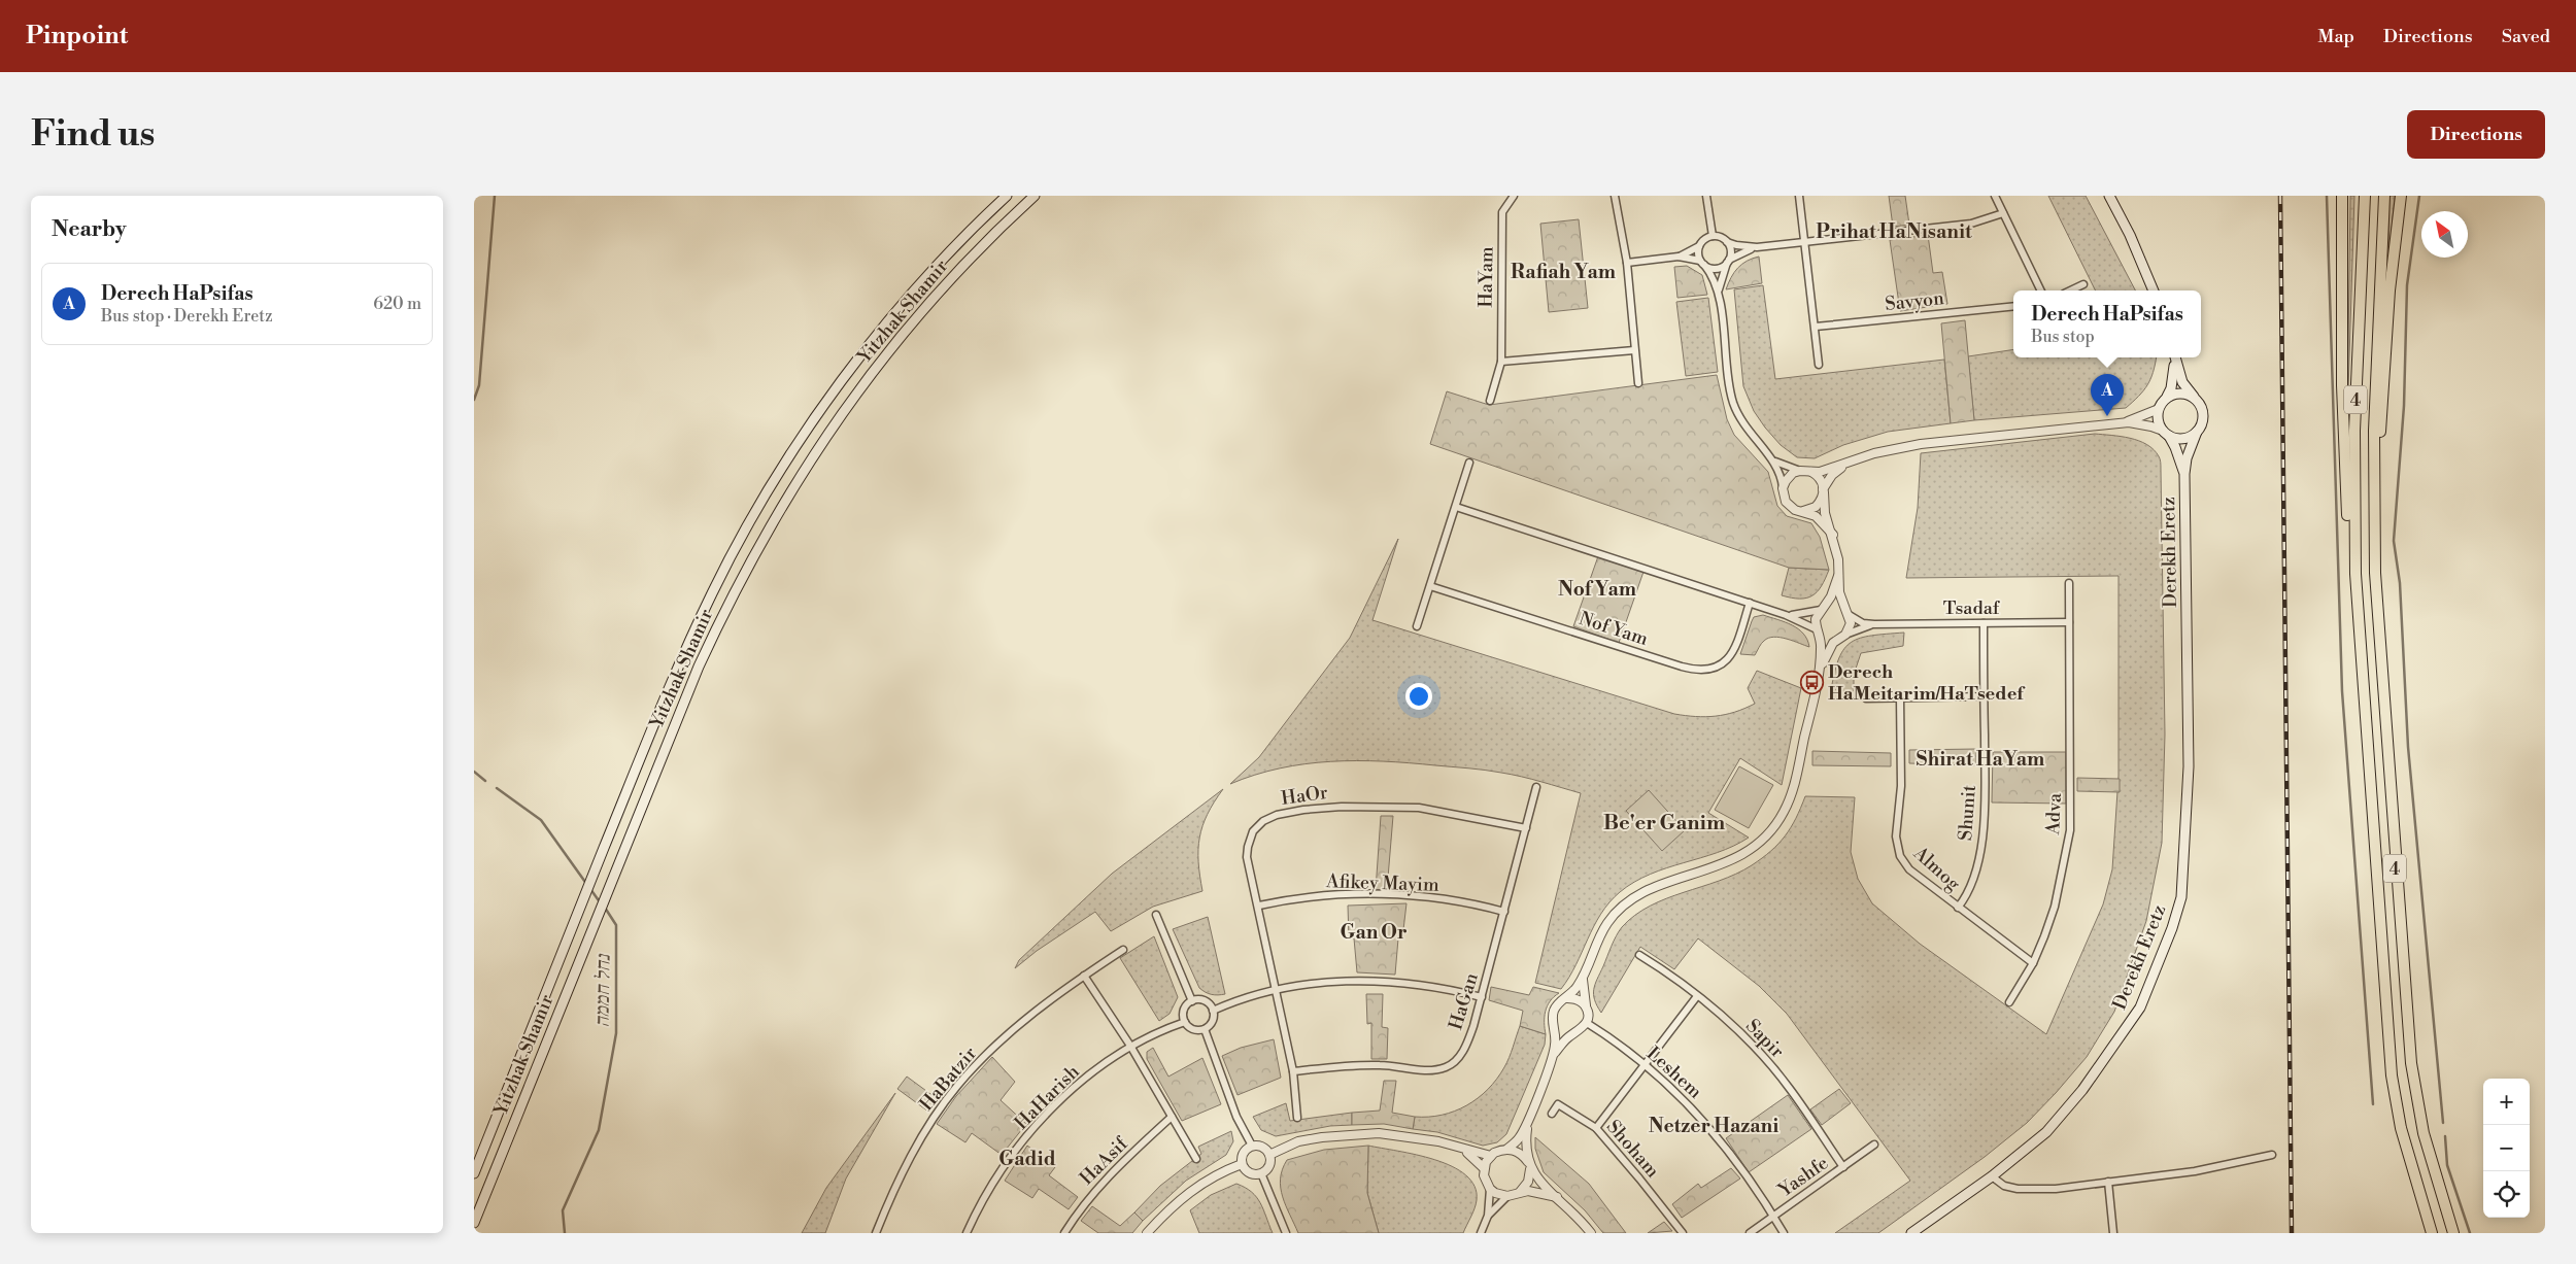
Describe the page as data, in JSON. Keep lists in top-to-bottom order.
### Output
{
  "streets": {
    "highway": ["4"],
    "main road": ["Yitzhak Shamir", "Derekh Eretz"],
    "street": [
      "HaYam",
      "Savyon",
      "Tsadaf",
      "Nof Yam",
      "HaOr",
      "Shunit",
      "Adva",
      "Almog",
      "Afikey Mayim",
      "HaGan",
      "Sapir",
      "Leshem",
      "HaBatzir",
      "HaHarish",
      "Shoham",
      "HaAsif",
      "Yashfe"
    ]
  },
  "crossings": [
    ["Tsadaf", "Shunit"],
    ["Tsadaf", "Adva"],
    ["HaOr", "Afikey Mayim"],
    ["HaOr", "HaGan"],
    ["Shunit", "Almog"],
    ["Adva", "Almog"],
    ["Afikey Mayim", "HaGan"],
    ["Sapir", "Yashfe"],
    ["Leshem", "Yashfe"]
  ],
  "districts": [
    "Prihat HaNisanit",
    "Rafiah Yam",
    "Nof Yam",
    "Shirat HaYam",
    "Be'er Ganim",
    "Gan Or",
    "Netzer Hazani",
    "Gadid"
  ],
  "water": ["נחל חממה"],
  "places": {
    "bus stop": ["Derech HaMeitarim/HaTsedef"]
  },
  "north": "top left",
  "page": {
    "header": "Pinpoint",
    "nav": ["Map", "Directions", "Saved"],
    "buttons": "Directions",
    "title": "Find us",
    "heading": "Nearby",
    "list": [
      {
        "mark": "A",
        "name": "Derech HaPsifas",
        "note": "Bus stop · Derekh Eretz",
        "value": "620 m"
      }
    ],
    "popup": ["Derech HaPsifas", "Bus stop"],
    "pins": "A",
    "map_buttons": ["+", "−"]
  }
}
